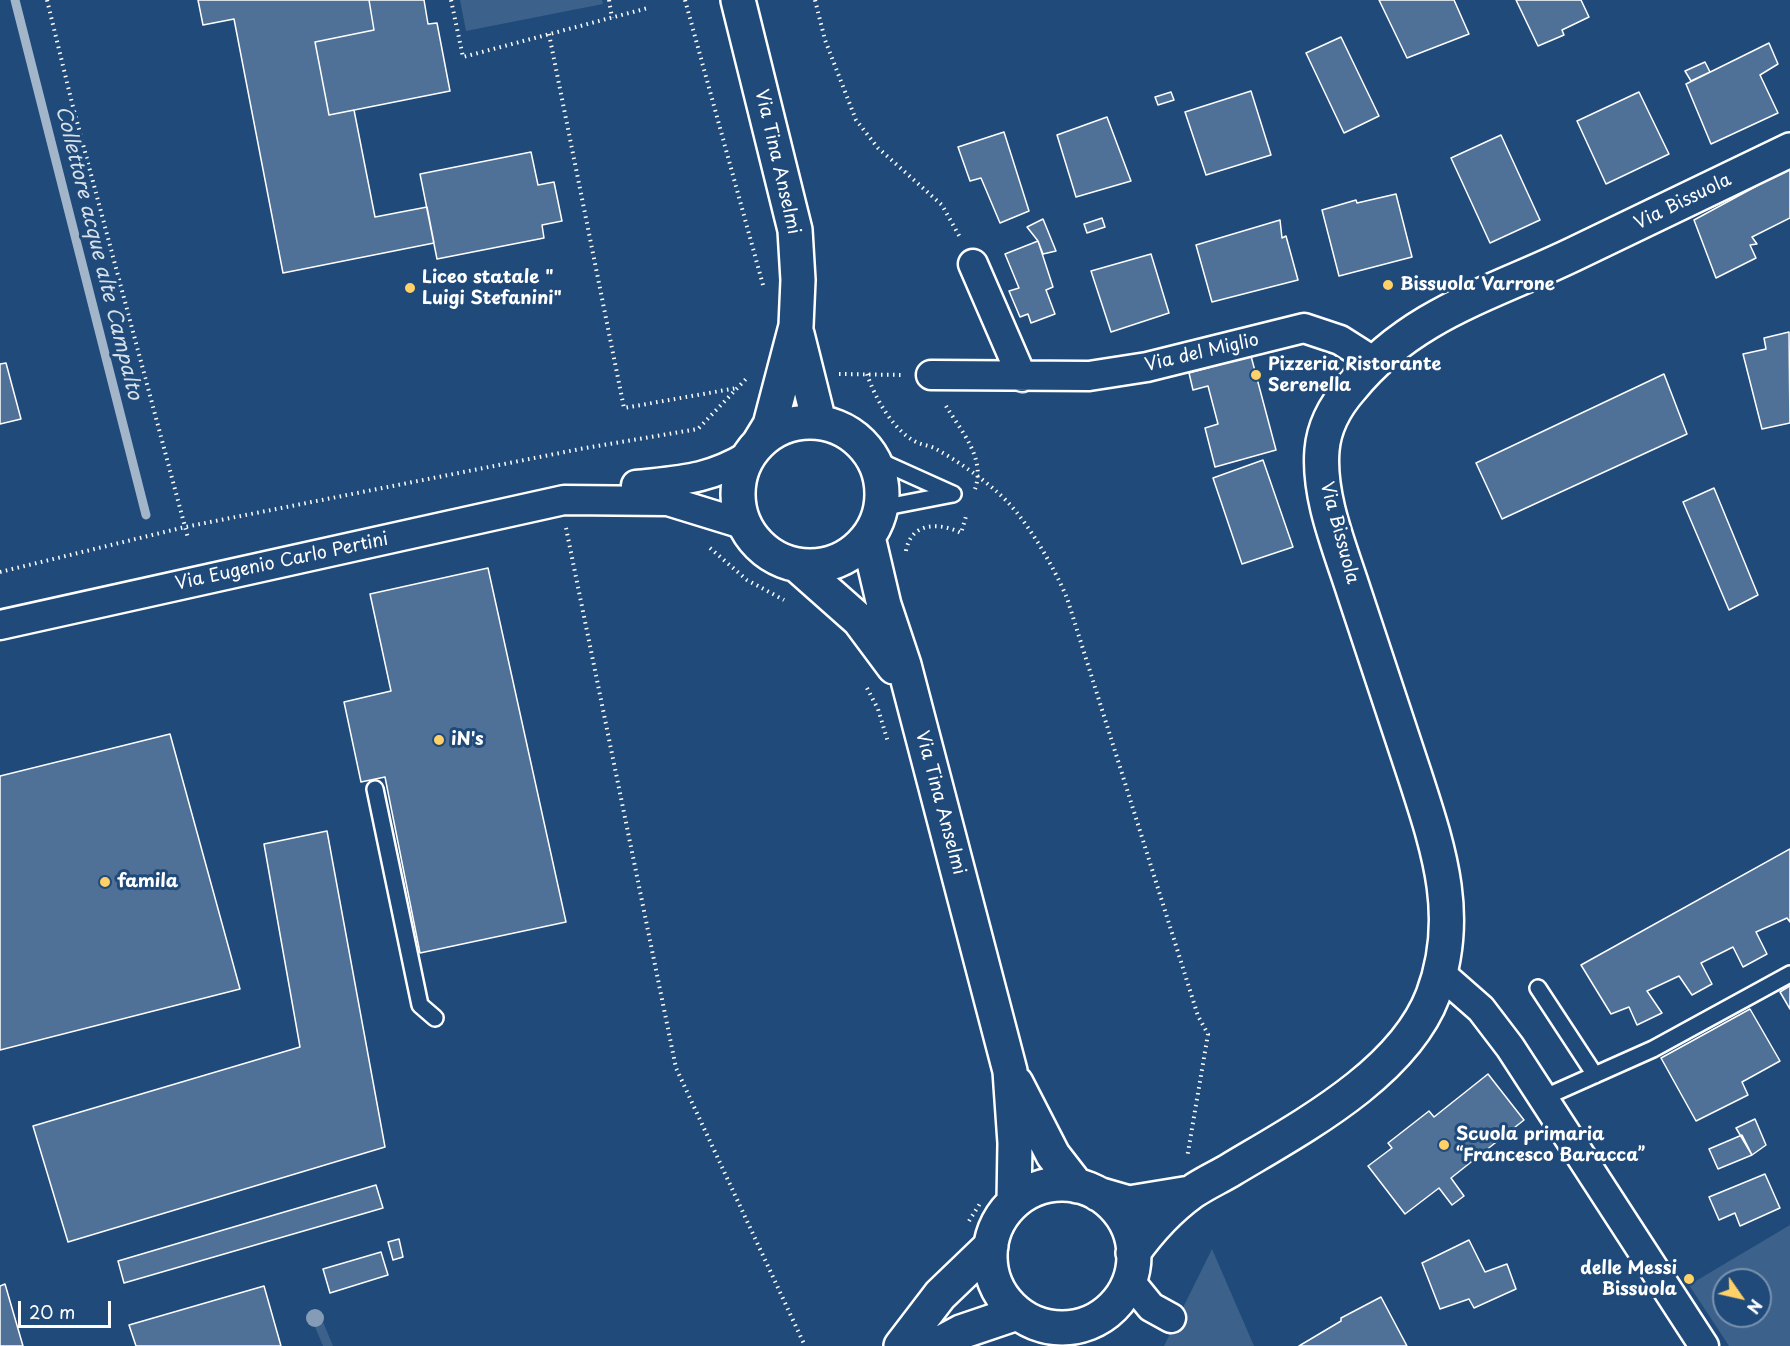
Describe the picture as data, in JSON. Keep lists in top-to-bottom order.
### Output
{
  "streets": {
    "street": [
      "Via Tina Anselmi",
      "Via Bissuola",
      "Via del Miglio",
      "Via Eugenio Carlo Pertini"
    ]
  },
  "crossings": [
    ["Via Tina Anselmi", "Via Eugenio Carlo Pertini"],
    ["Via Bissuola", "Via del Miglio"]
  ],
  "water": ["Collettore acque alte Campalto"],
  "places": [
    "Bissuola Varrone",
    "Liceo statale \" Luigi Stefanini\"",
    "Pizzeria Ristorante Serenella",
    "iN's",
    "famila",
    "Scuola primaria “Francesco Baracca”",
    "delle Messi Bissuola"
  ],
  "scale_bar": "20 m",
  "north": "bottom right"
}
